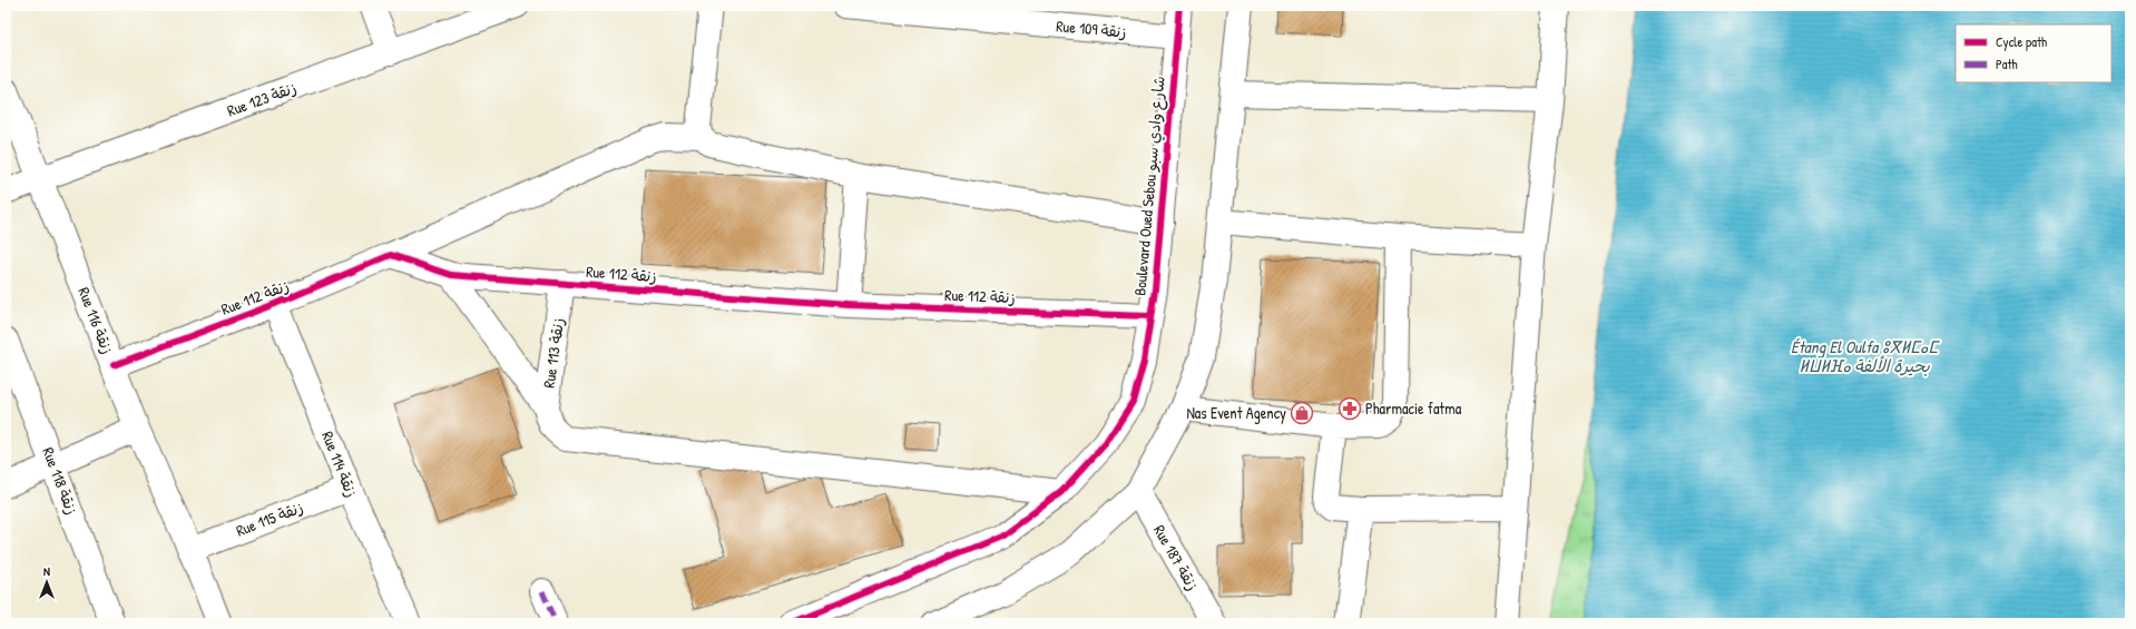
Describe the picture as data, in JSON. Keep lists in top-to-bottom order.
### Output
{
  "streets": {
    "street": [
      "Rue 109 زنقة",
      "Rue 123 زنقة",
      "Boulevard Oued Sebou شارع وادي سبو",
      "Rue 112 زنقة",
      "Rue 116 زنقة",
      "Rue 113 زنقة",
      "Rue 114 زنقة",
      "Rue 118 زنقة",
      "Rue 115 زنقة",
      "Rue 187 زنقة"
    ]
  },
  "crossings": [
    ["Rue 109 زنقة", "Boulevard Oued Sebou شارع وادي سبو"],
    ["Rue 123 زنقة", "Rue 116 زنقة"],
    ["Boulevard Oued Sebou شارع وادي سبو", "Rue 112 زنقة"],
    ["Rue 112 زنقة", "Rue 116 زنقة"],
    ["Rue 112 زنقة", "Rue 113 زنقة"],
    ["Rue 112 زنقة", "Rue 114 زنقة"],
    ["Rue 116 زنقة", "Rue 115 زنقة"],
    ["Rue 114 زنقة", "Rue 115 زنقة"]
  ],
  "water": ["Étang El Oulfa ⵓⴳⵍⵎⴰⵎ ⵍⵡⵍⴼⴰ بحيرة الألفة"],
  "places": {
    "pharmacy": ["Pharmacie fatma"],
    "shop": ["Nas Event Agency"]
  },
  "legend": ["Cycle path", "Path"],
  "north": "top"
}
